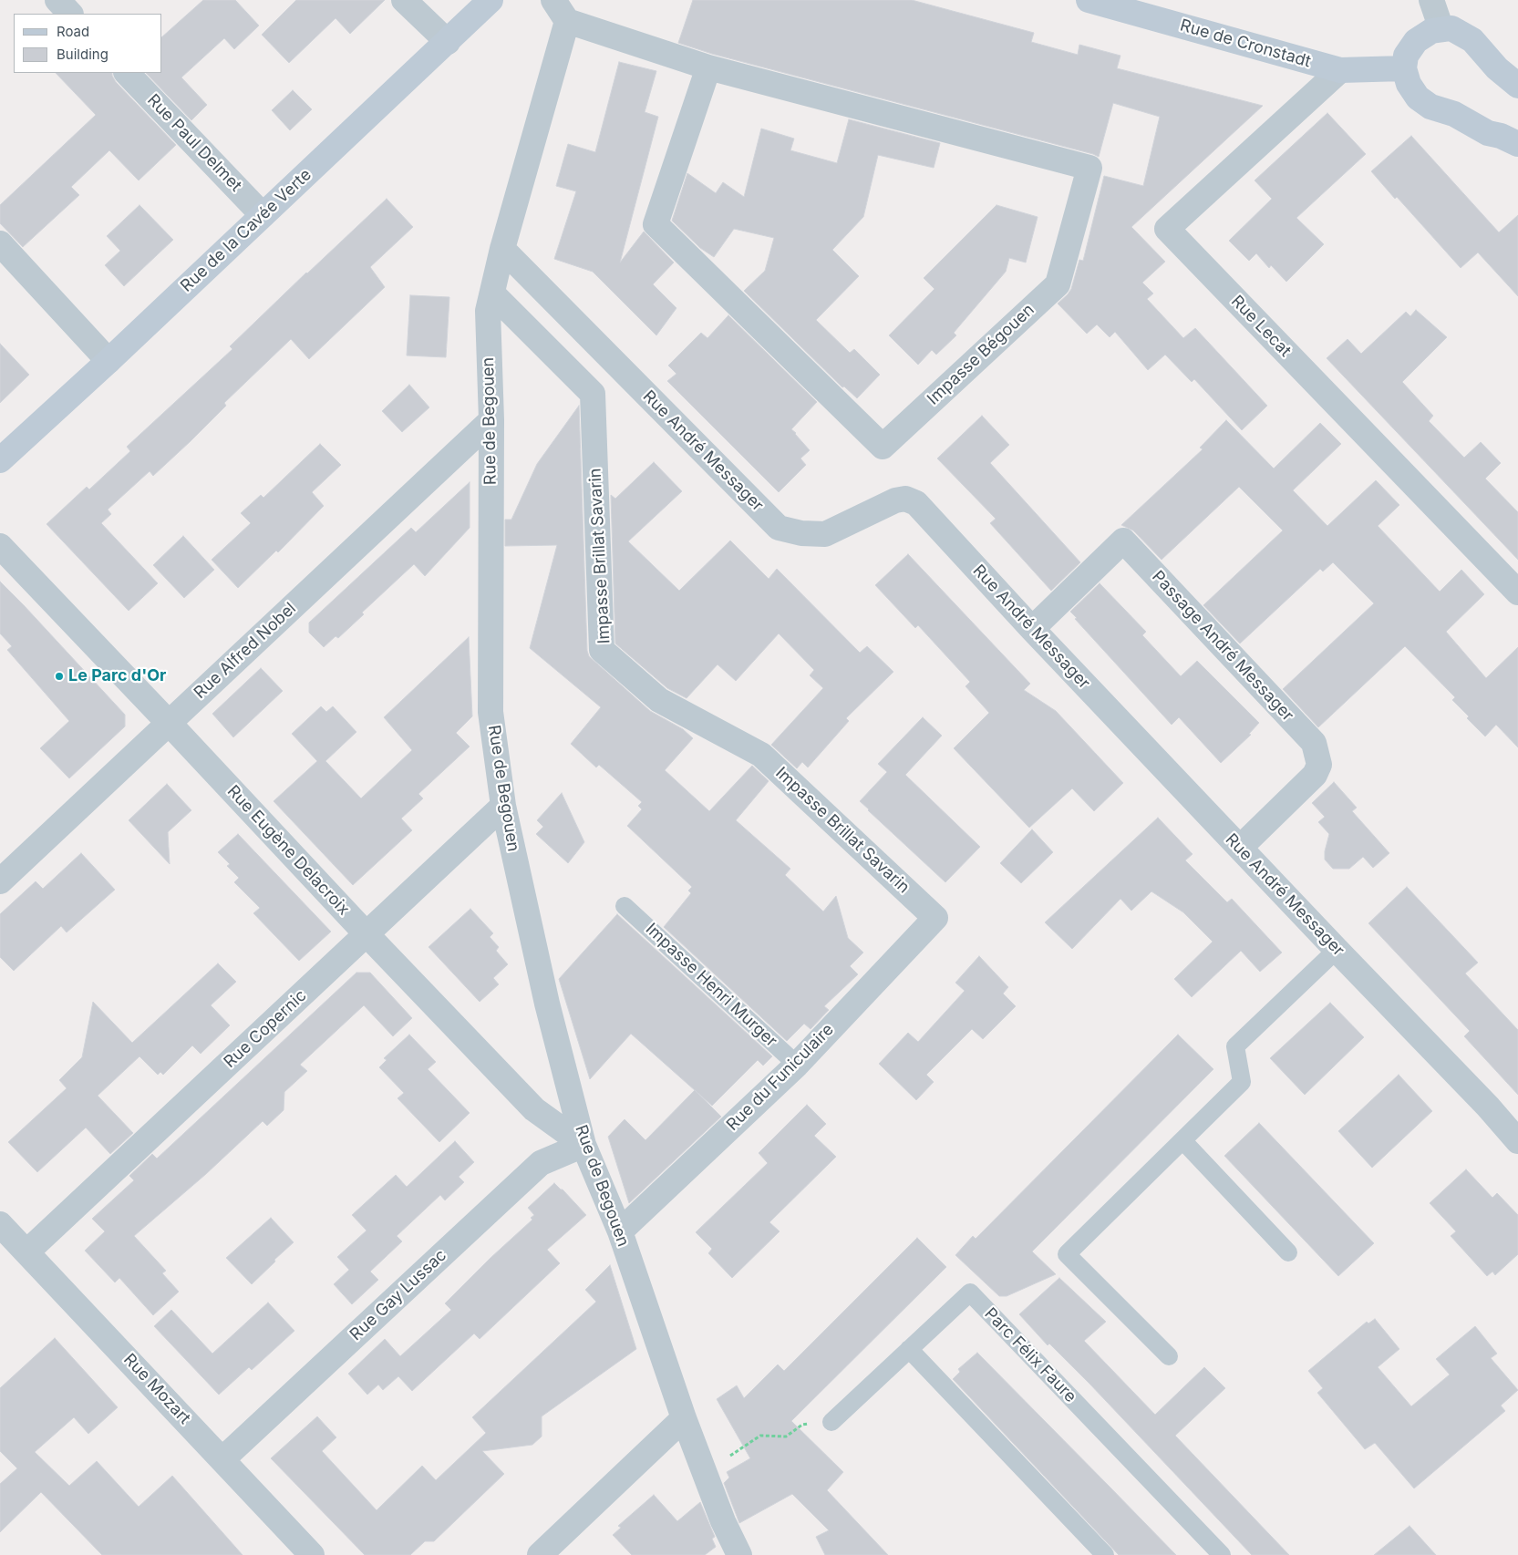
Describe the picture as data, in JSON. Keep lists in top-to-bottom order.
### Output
{
  "streets": {
    "street": [
      "Rue de Cronstadt",
      "Rue Paul Delmet",
      "Rue de la Cavée Verte",
      "Rue Lecat",
      "Impasse Bégouen",
      "Rue de Begouen",
      "Rue André Messager",
      "Impasse Brillat Savarin",
      "Passage André Messager",
      "Rue Alfred Nobel",
      "Rue Eugène Delacroix",
      "Rue Copernic",
      "Rue du Funiculaire",
      "Rue Gay Lussac",
      "Rue Mozart"
    ],
    "lane": ["Impasse Henri Murger", "Parc Félix Faure"]
  },
  "crossings": [
    ["Rue de Cronstadt", "Rue Lecat"],
    ["Rue Paul Delmet", "Rue de la Cavée Verte"],
    ["Impasse Bégouen", "Rue de Begouen"],
    ["Rue de Begouen", "Rue André Messager"],
    ["Rue de Begouen", "Impasse Brillat Savarin"],
    ["Rue de Begouen", "Rue Alfred Nobel"],
    ["Rue de Begouen", "Rue Eugène Delacroix"],
    ["Rue de Begouen", "Rue Copernic"],
    ["Rue de Begouen", "Rue du Funiculaire"],
    ["Rue de Begouen", "Rue Gay Lussac"],
    ["Rue André Messager", "Passage André Messager"],
    ["Impasse Brillat Savarin", "Rue du Funiculaire"],
    ["Rue Alfred Nobel", "Rue Eugène Delacroix"],
    ["Rue Eugène Delacroix", "Rue Copernic"],
    ["Rue Eugène Delacroix", "Rue Gay Lussac"],
    ["Impasse Henri Murger", "Rue du Funiculaire"],
    ["Rue Copernic", "Rue Mozart"],
    ["Rue Gay Lussac", "Rue Mozart"]
  ],
  "places": ["Le Parc d'Or"],
  "legend": ["Road", "Building"]
}
